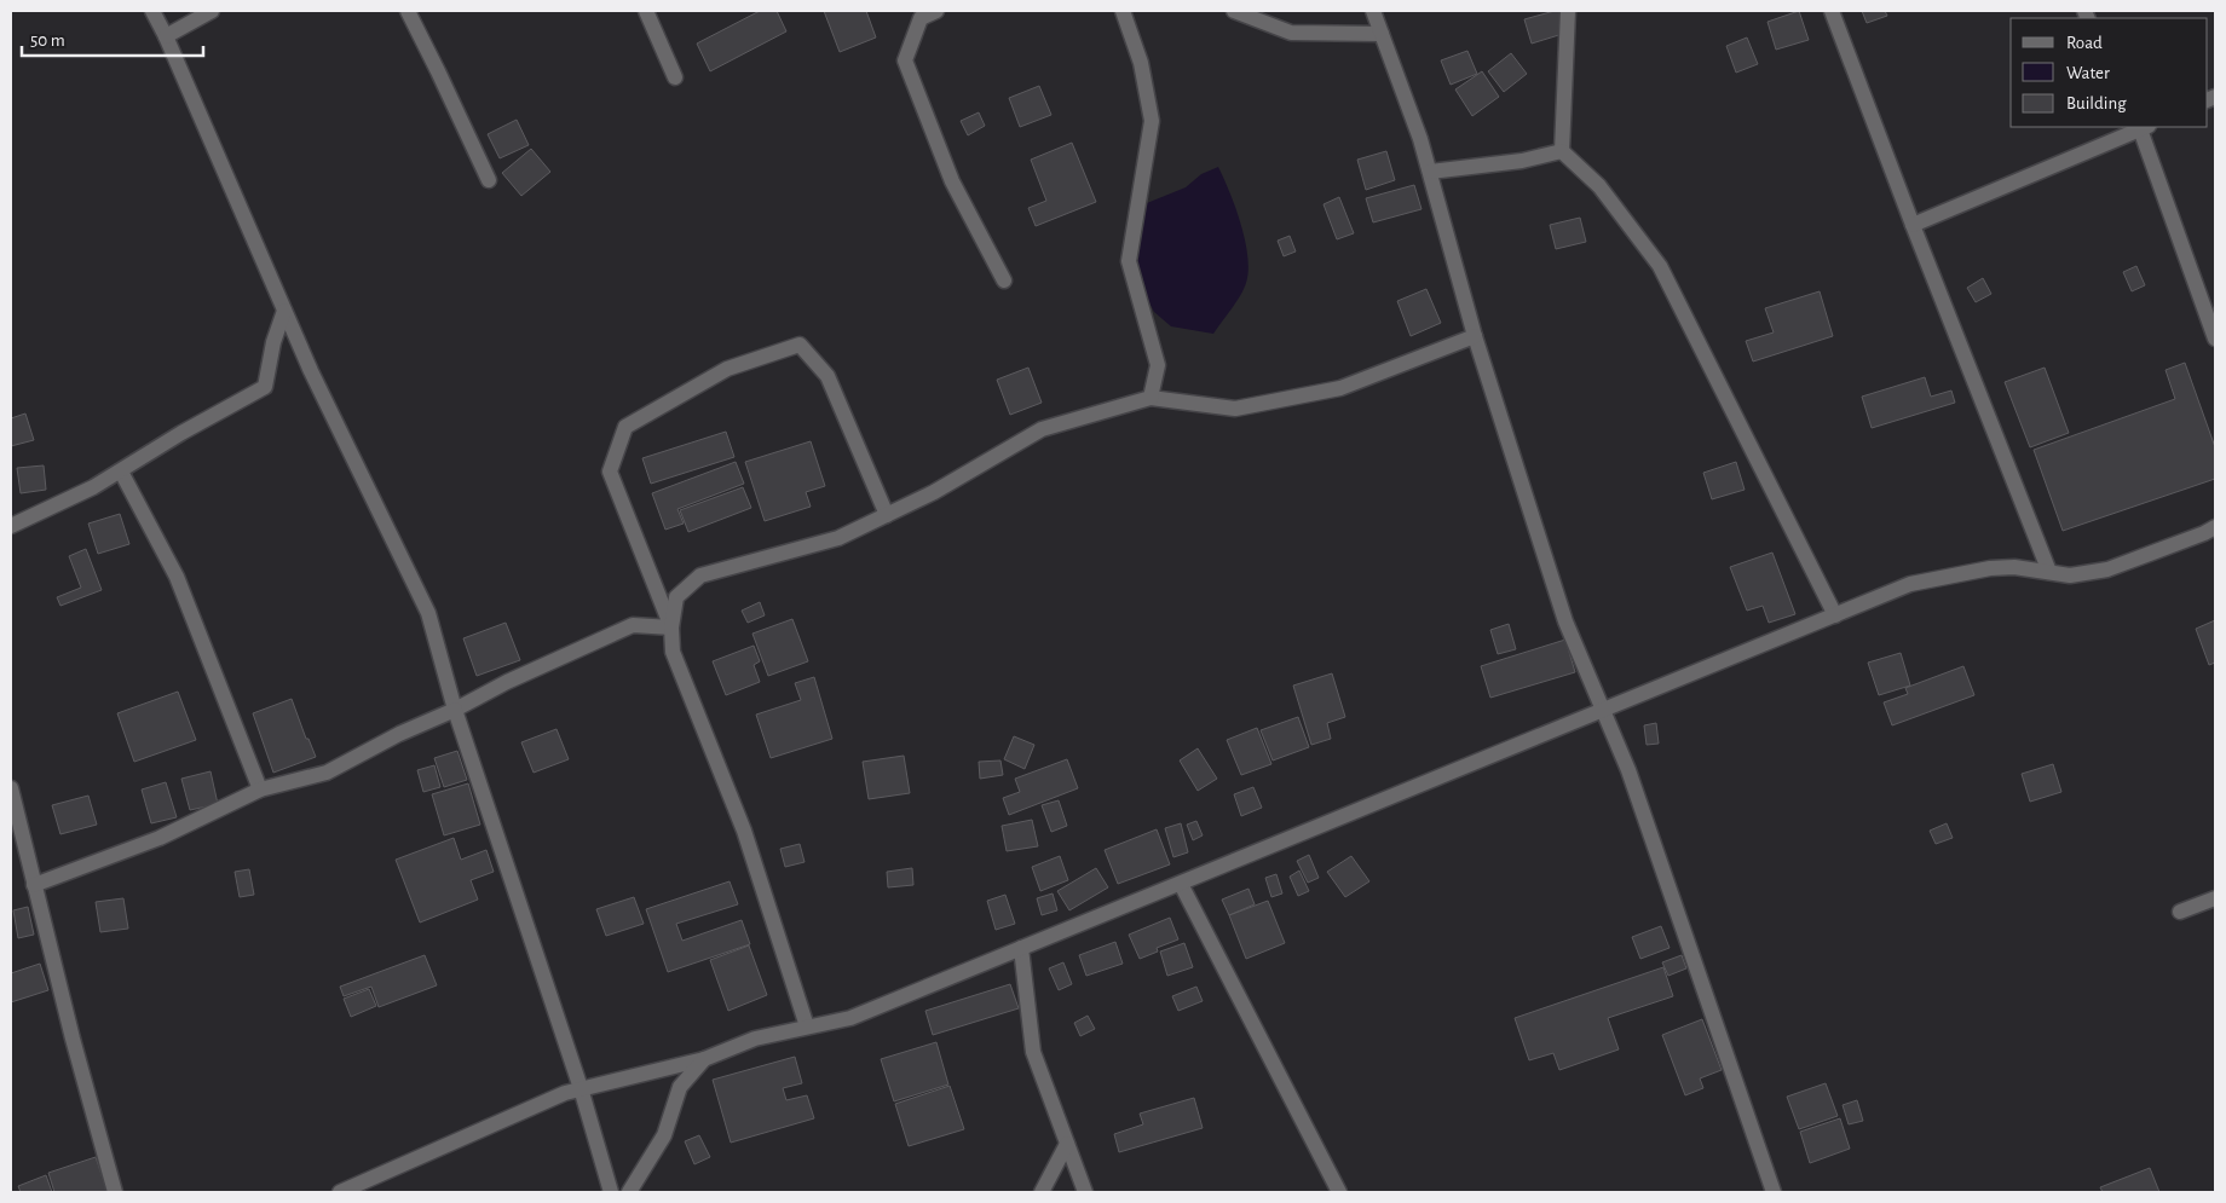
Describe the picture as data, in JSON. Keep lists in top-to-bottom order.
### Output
{
  "legend": ["Road", "Water", "Building"],
  "scale_bar": "50 m"
}
